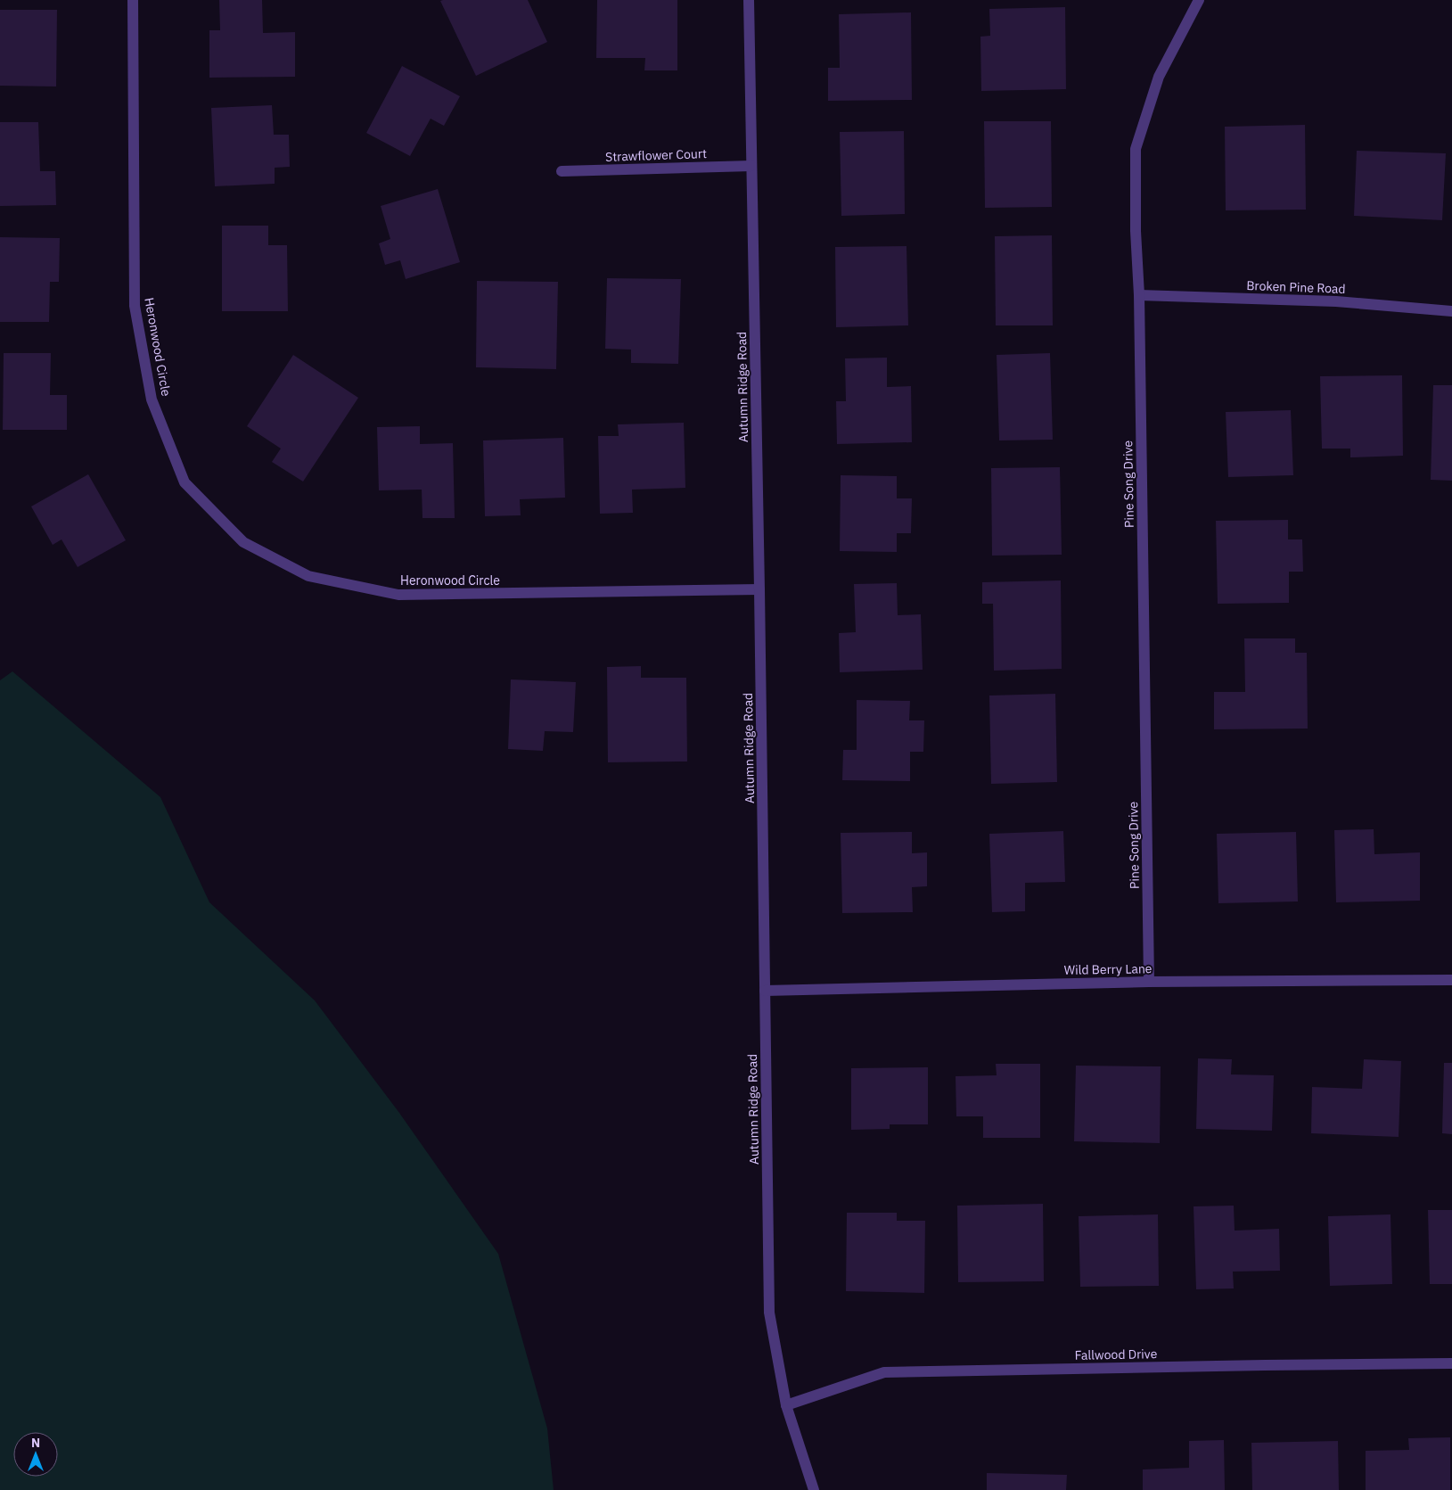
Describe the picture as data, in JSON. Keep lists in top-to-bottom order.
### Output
{
  "streets": {
    "street": [
      "Strawflower Court",
      "Broken Pine Road",
      "Heronwood Circle",
      "Autumn Ridge Road",
      "Pine Song Drive",
      "Wild Berry Lane",
      "Fallwood Drive"
    ]
  },
  "crossings": [
    ["Strawflower Court", "Autumn Ridge Road"],
    ["Broken Pine Road", "Pine Song Drive"],
    ["Heronwood Circle", "Autumn Ridge Road"],
    ["Autumn Ridge Road", "Wild Berry Lane"],
    ["Autumn Ridge Road", "Fallwood Drive"],
    ["Pine Song Drive", "Wild Berry Lane"]
  ],
  "north": "top"
}
